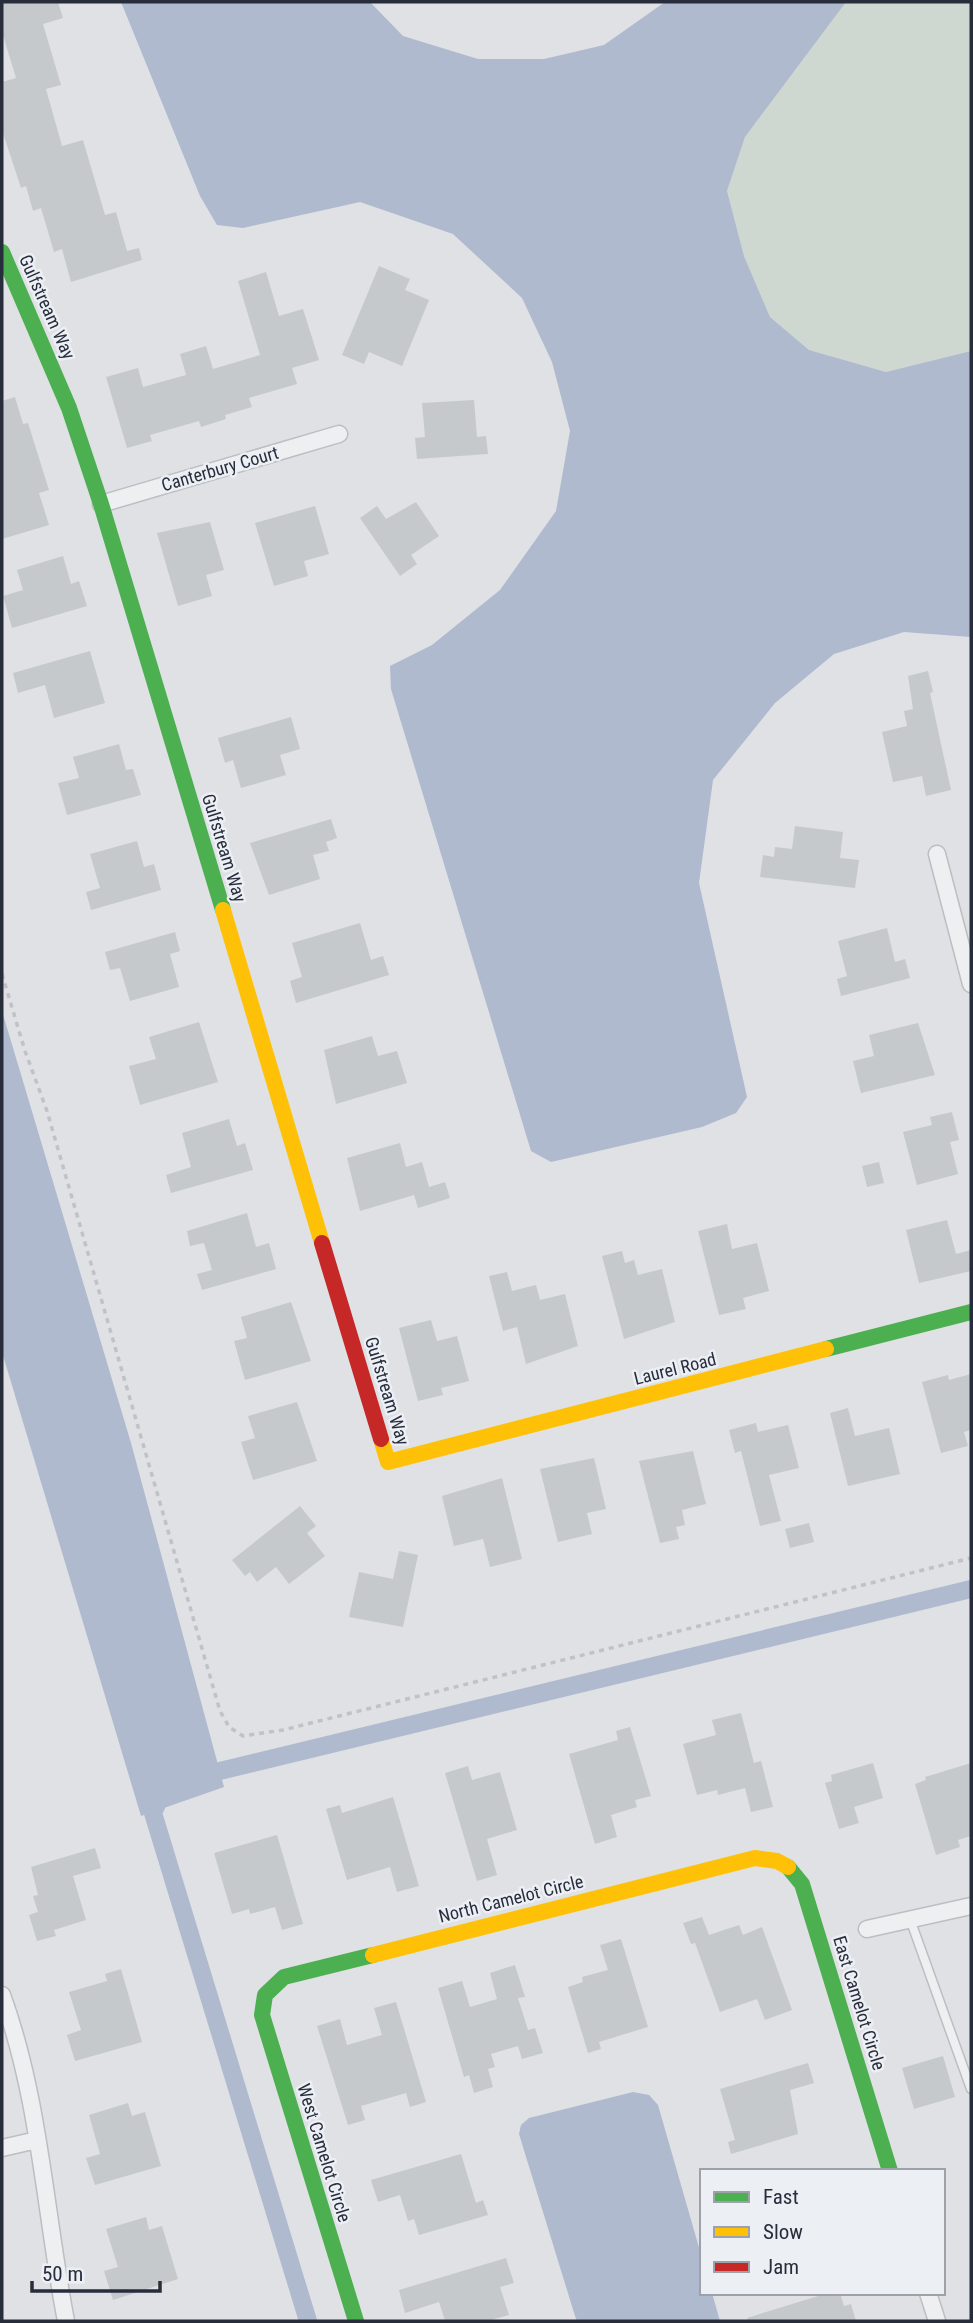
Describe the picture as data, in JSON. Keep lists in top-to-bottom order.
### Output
{
  "streets": {
    "street": [
      "Gulfstream Way",
      "Canterbury Court",
      "Laurel Road",
      "North Camelot Circle",
      "East Camelot Circle",
      "West Camelot Circle"
    ]
  },
  "crossings": [
    ["Gulfstream Way", "Canterbury Court"],
    ["Gulfstream Way", "Laurel Road"],
    ["North Camelot Circle", "East Camelot Circle"],
    ["North Camelot Circle", "West Camelot Circle"]
  ],
  "legend": ["Fast", "Slow", "Jam"],
  "scale_bar": "50 m"
}
